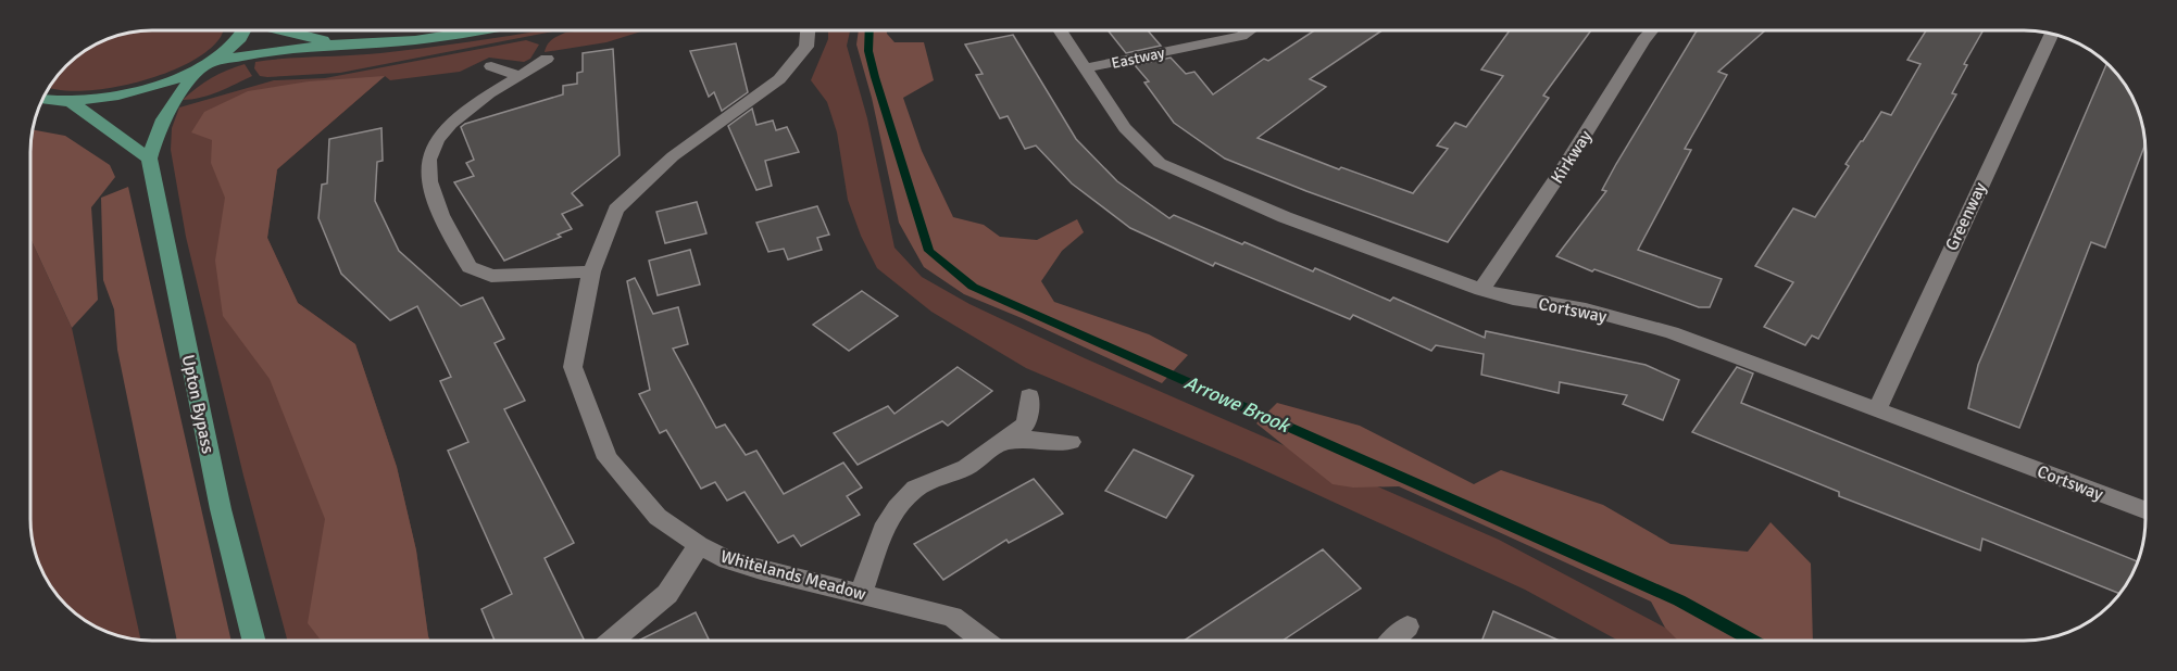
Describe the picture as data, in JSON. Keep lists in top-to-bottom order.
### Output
{
  "streets": {
    "main road": ["Upton Bypass"],
    "street": [
      "Eastway",
      "Kirkway",
      "Greenway",
      "Cortsway",
      "Whitelands Meadow"
    ]
  },
  "crossings": [
    ["Eastway", "Cortsway"],
    ["Kirkway", "Cortsway"],
    ["Greenway", "Cortsway"]
  ],
  "water": ["Arrowe Brook"]
}
